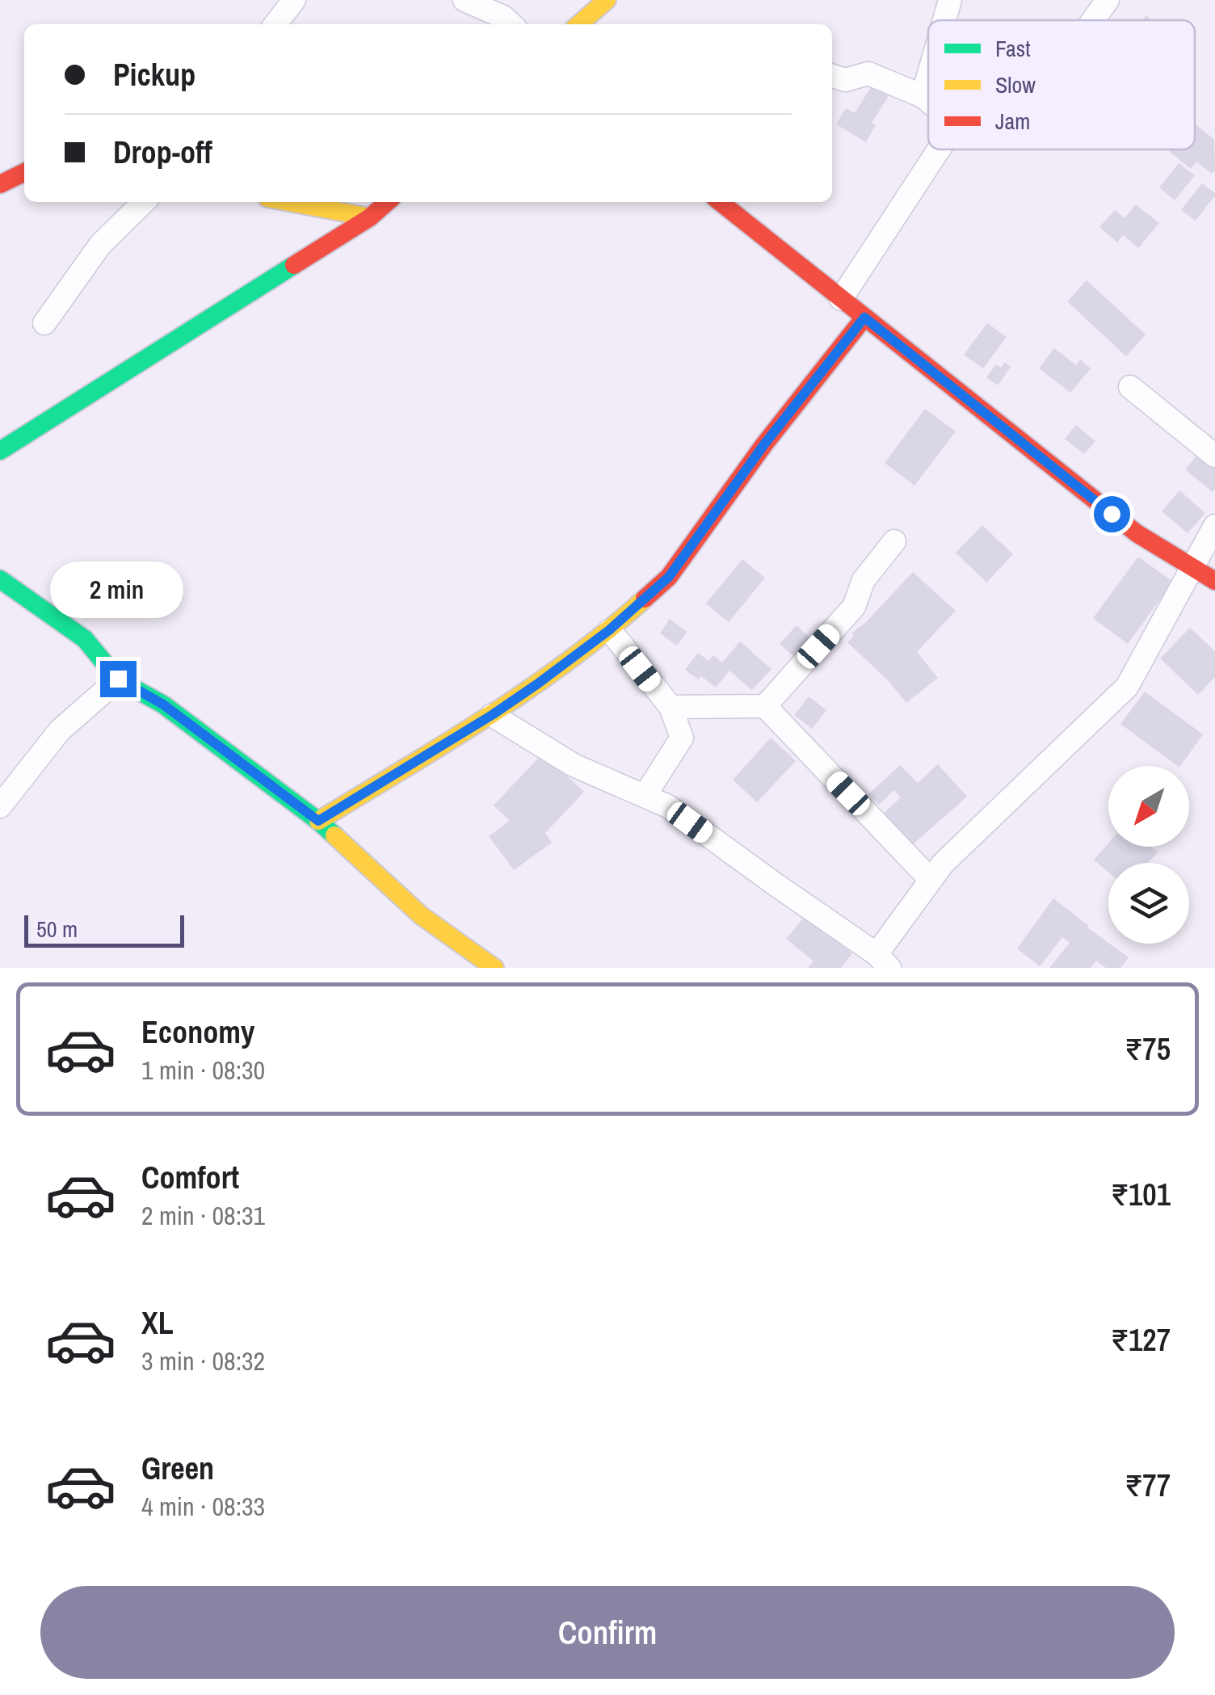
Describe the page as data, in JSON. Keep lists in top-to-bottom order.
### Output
{
  "legend": ["Fast", "Slow", "Jam"],
  "scale_bar": "50 m",
  "north": "bottom left",
  "page": {
    "banner": ["Pickup", "Drop-off"],
    "bubble": "2 min",
    "scale": "50 m",
    "list": [
      {
        "name": "Economy",
        "note": "1 min · 08:30",
        "value": "₹75"
      },
      {
        "name": "Comfort",
        "note": "2 min · 08:31",
        "value": "₹101"
      },
      {
        "name": "XL",
        "note": "3 min · 08:32",
        "value": "₹127"
      },
      {
        "name": "Green",
        "note": "4 min · 08:33",
        "value": "₹77"
      }
    ],
    "buttons": "Confirm"
  }
}
